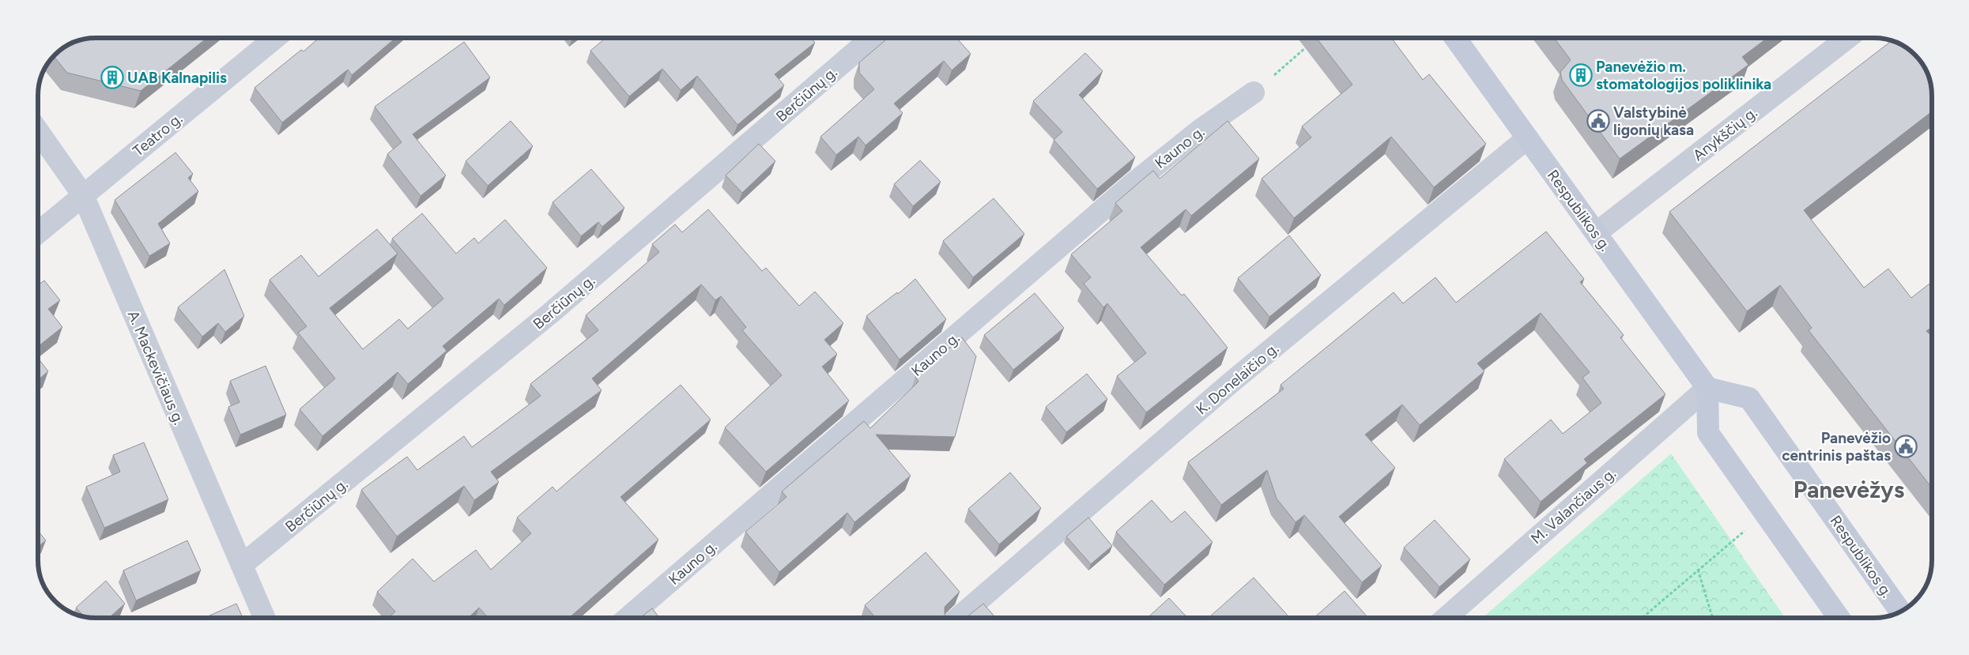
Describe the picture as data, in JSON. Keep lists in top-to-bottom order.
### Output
{
  "streets": {
    "main road": ["Respublikos g."],
    "street": [
      "Berčiūnų g.",
      "Anykščių g.",
      "Teatro g.",
      "Kauno g.",
      "A. Mackevičiaus g.",
      "K. Donelaičio g.",
      "M. Valančiaus g."
    ]
  },
  "crossings": [
    ["Berčiūnų g.", "A. Mackevičiaus g."],
    ["Anykščių g.", "Respublikos g."],
    ["Teatro g.", "A. Mackevičiaus g."],
    ["Respublikos g.", "K. Donelaičio g."],
    ["Respublikos g.", "M. Valančiaus g."]
  ],
  "districts": ["Panevėžys"],
  "places": {
    "building": ["Panevėžio m. stomatologijos poliklinika", "UAB Kalnapilis"],
    "public building": ["Valstybinė ligonių kasa", "Panevėžio centrinis paštas"]
  }
}
